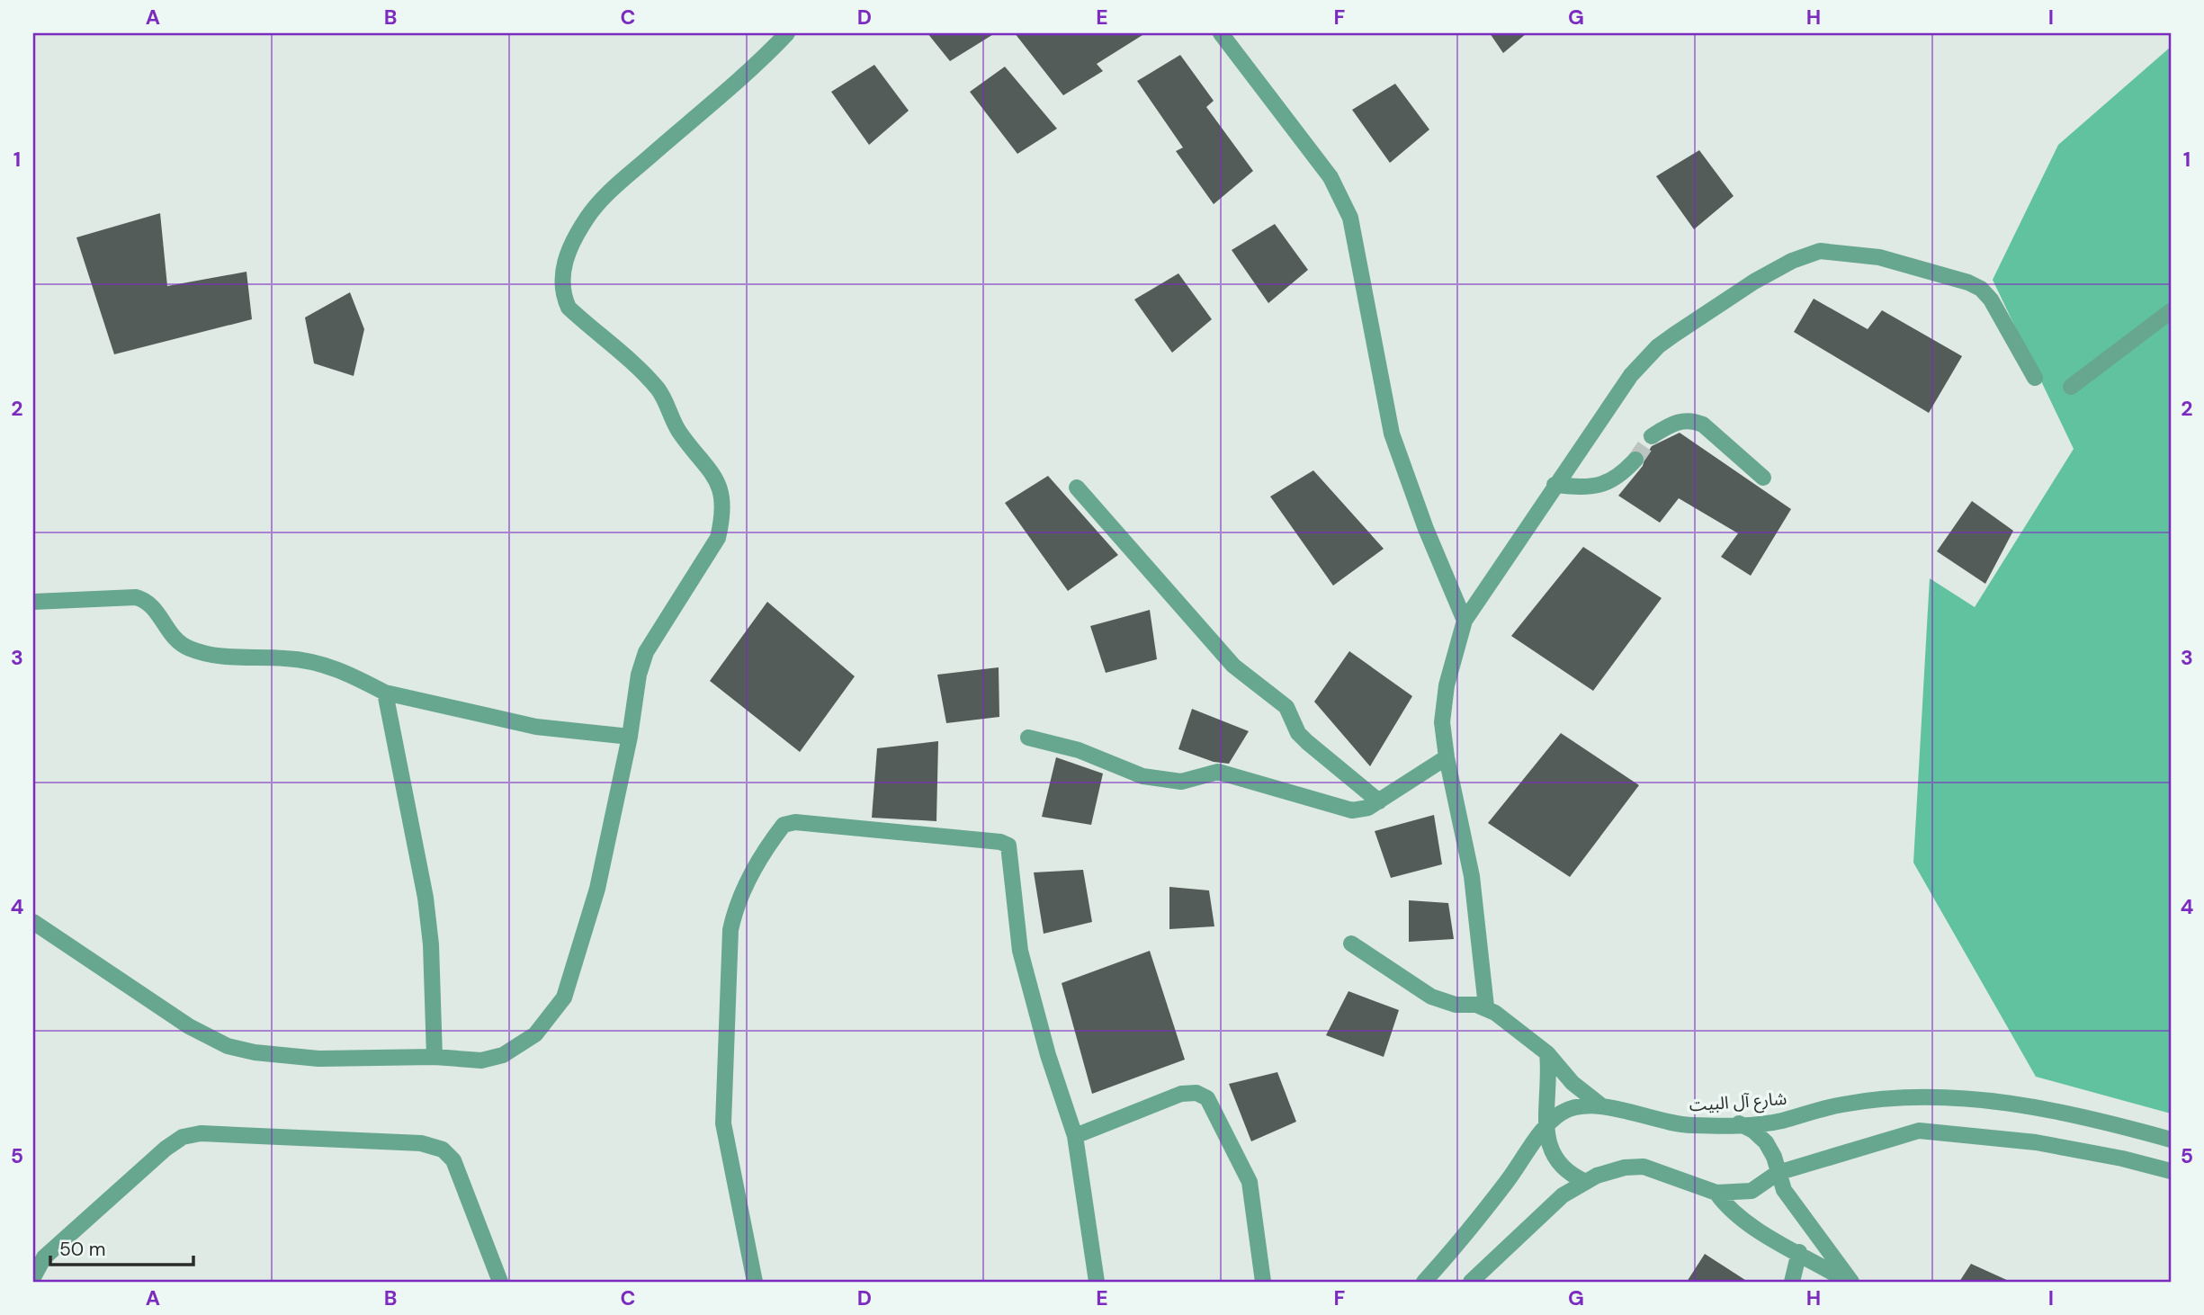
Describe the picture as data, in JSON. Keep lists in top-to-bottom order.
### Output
{
  "streets": {
    "street": ["شارع آل البيت"]
  },
  "scale_bar": "50 m",
  "grid": {
    "columns": [
      "A",
      "B",
      "C",
      "D",
      "E",
      "F",
      "G",
      "H",
      "I"
    ],
    "rows": [
      "1",
      "2",
      "3",
      "4",
      "5"
    ]
  }
}
